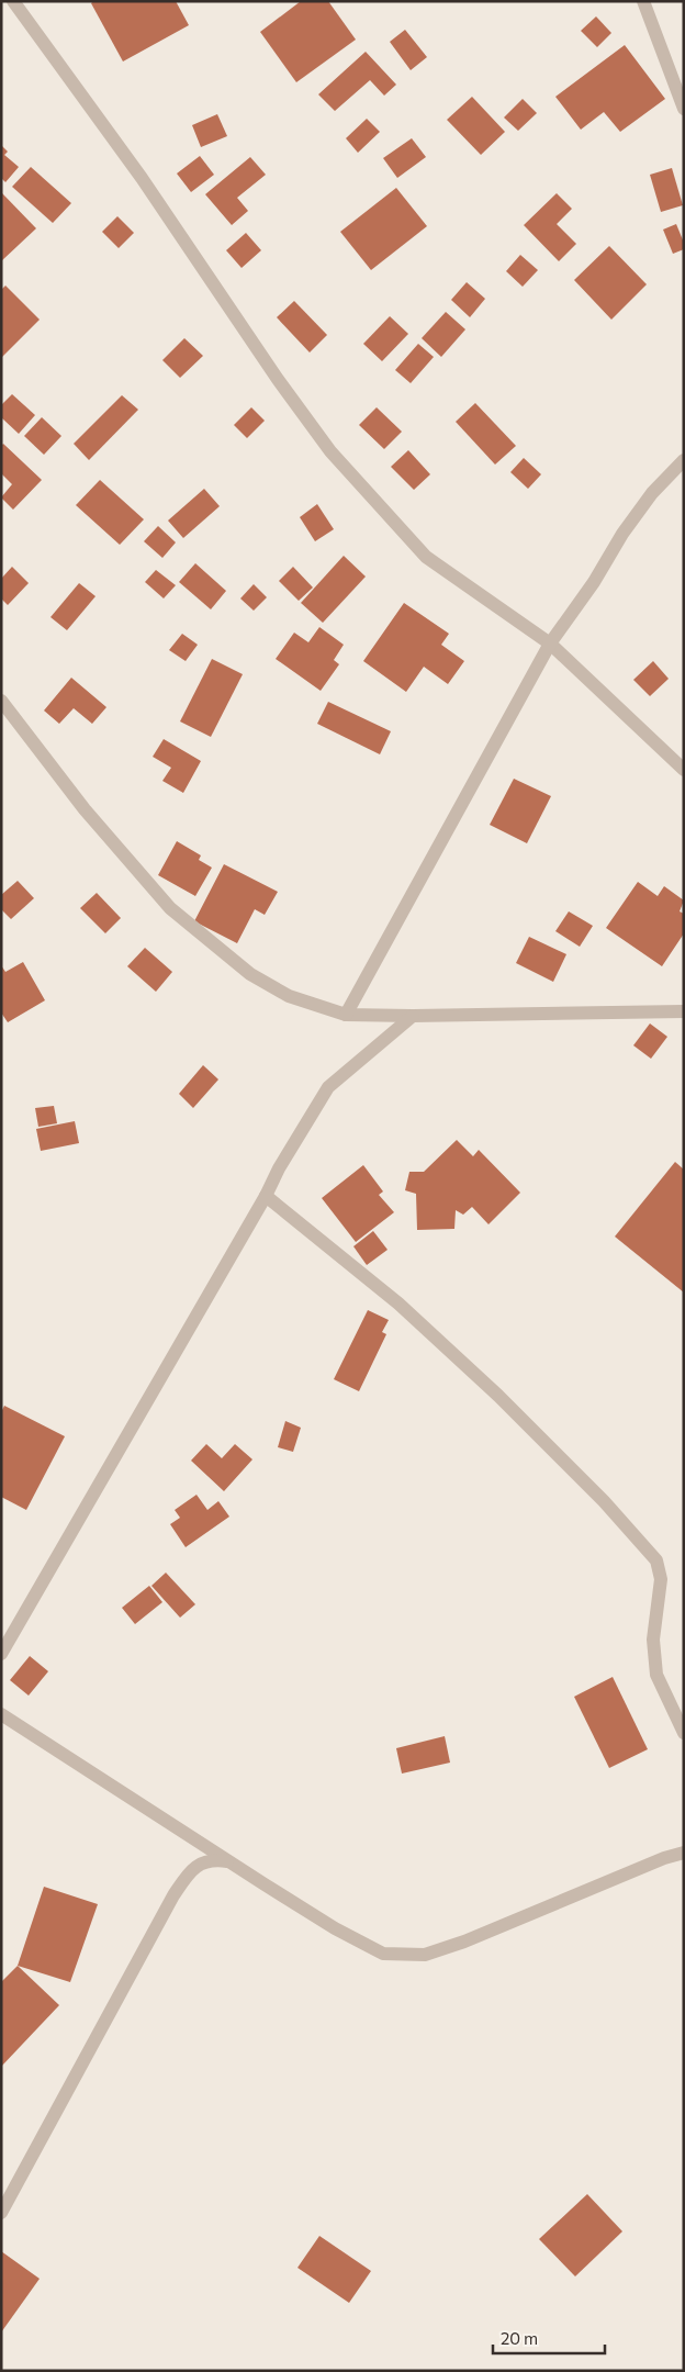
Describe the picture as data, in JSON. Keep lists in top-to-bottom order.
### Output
{
  "scale_bar": "20 m"
}
